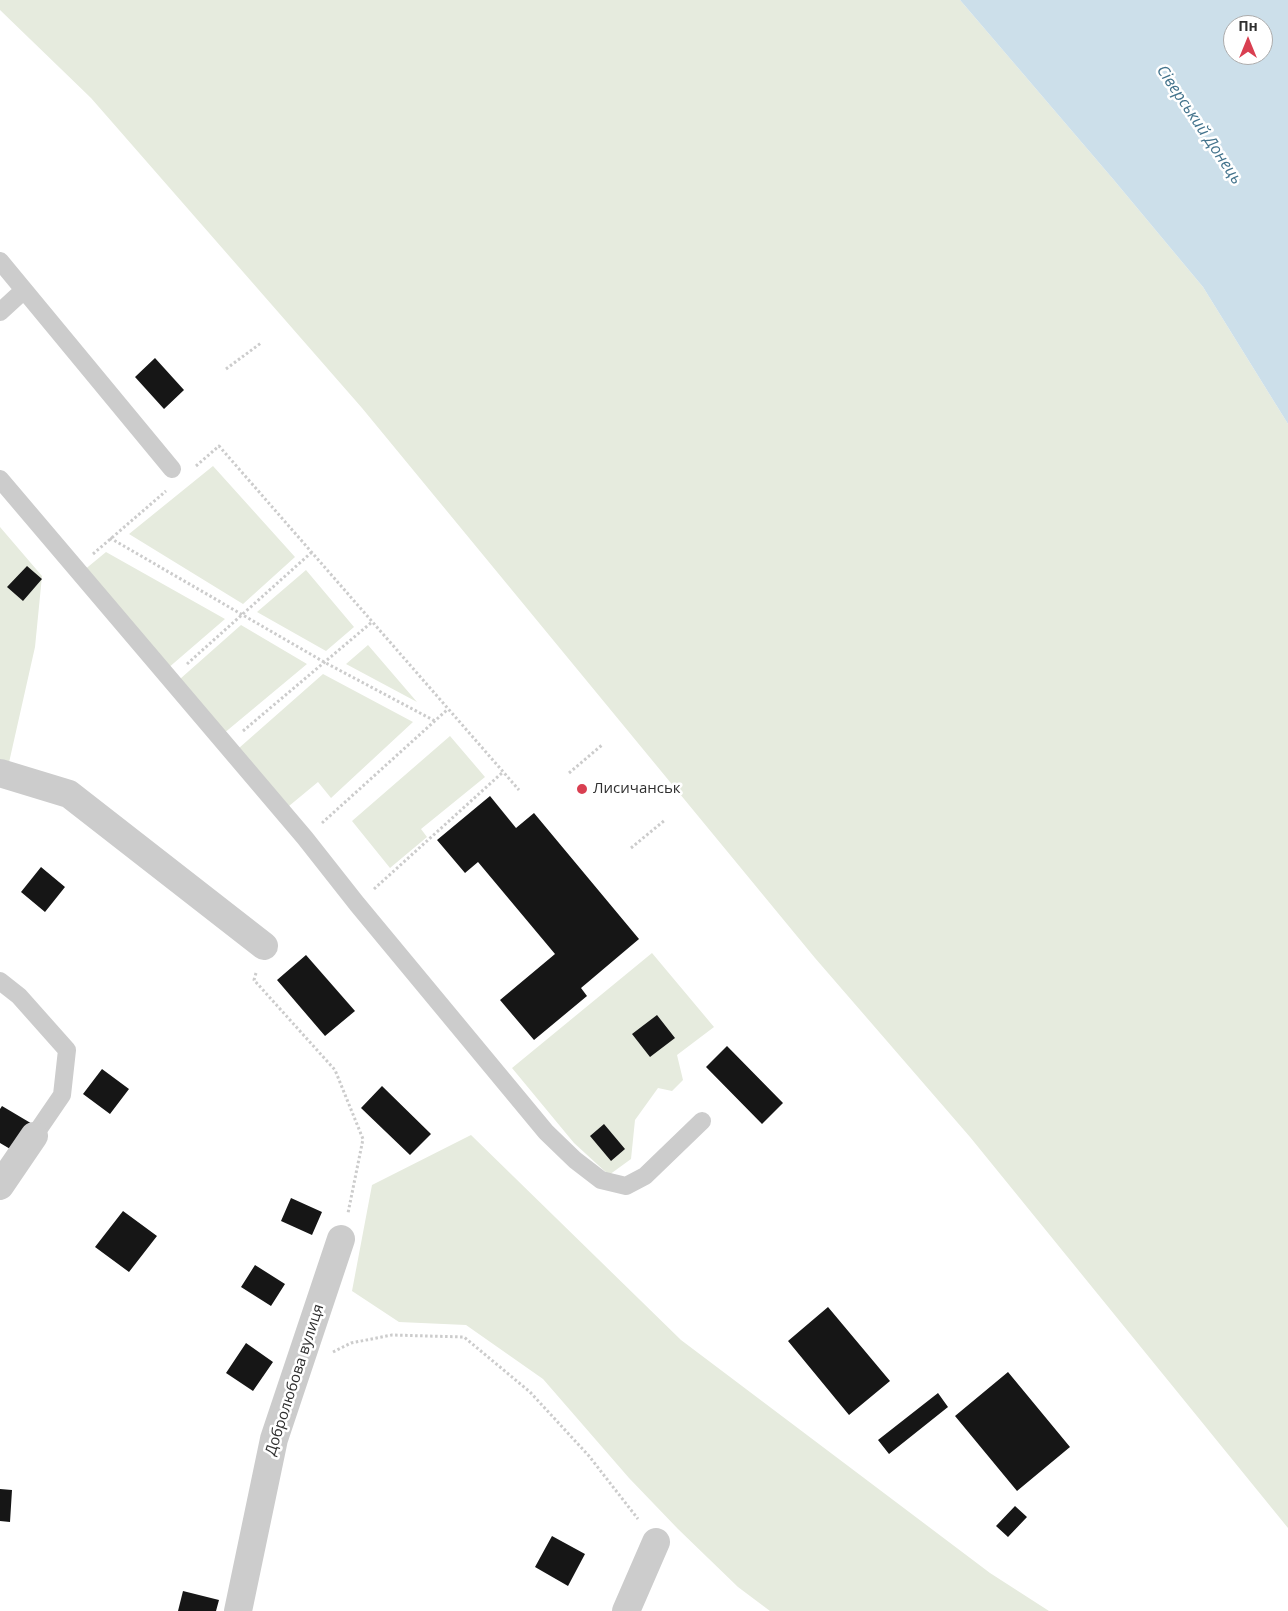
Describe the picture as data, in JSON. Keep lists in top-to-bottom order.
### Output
{
  "streets": {
    "street": ["Добролюбова вулиця"]
  },
  "water": ["Сіверський Донець"],
  "places": ["Лисичанськ"],
  "north": "top"
}
